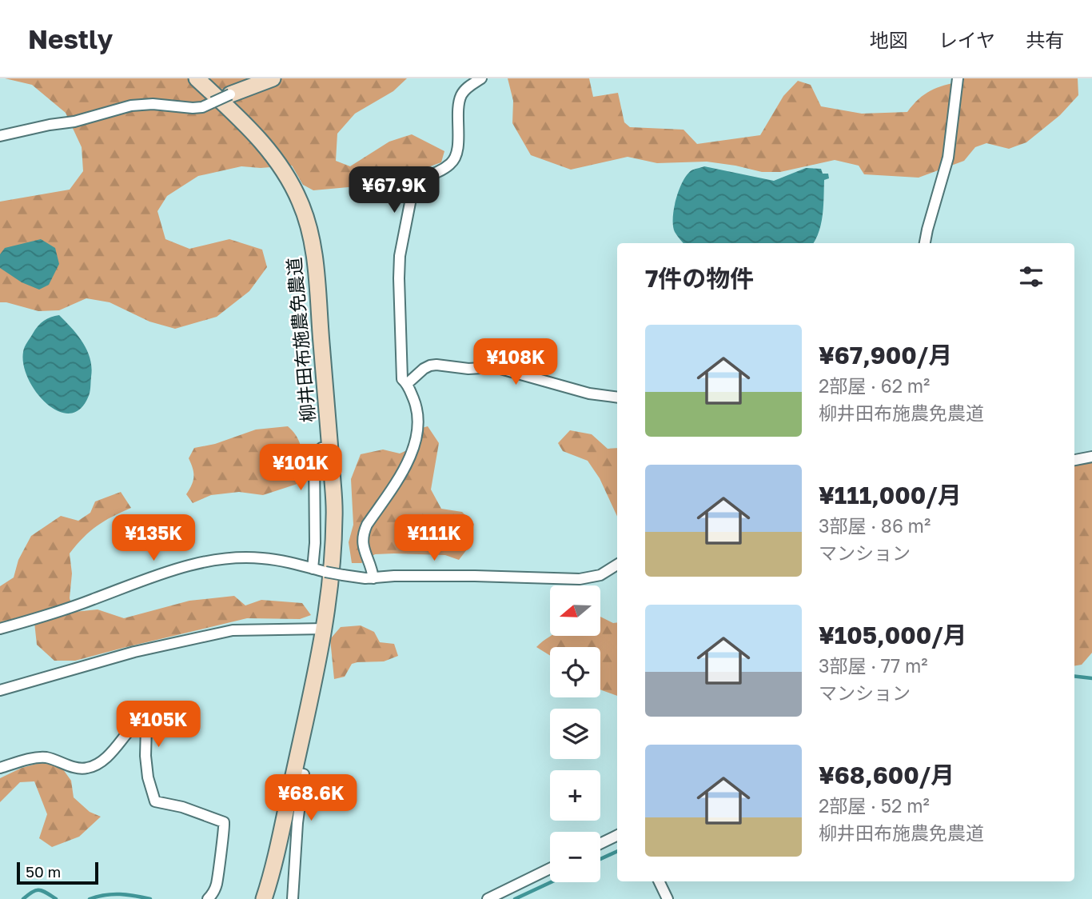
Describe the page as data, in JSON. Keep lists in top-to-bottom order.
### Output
{
  "streets": {
    "street": ["柳井田布施農免農道"]
  },
  "scale_bar": "50 m",
  "north": "left",
  "page": {
    "header": "Nestly",
    "nav": ["地図", "レイヤ", "共有"],
    "price": [
      "¥67.9K",
      "¥108K",
      "¥101K",
      "¥135K",
      "¥111K",
      "¥105K",
      "¥68.6K"
    ],
    "heading": "7件の物件",
    "list": [
      {
        "name": "¥67,900/月",
        "note": "2部屋 · 62 m² · 柳井田布施農免農道"
      },
      {
        "name": "¥111,000/月",
        "note": "3部屋 · 86 m² · マンション"
      },
      {
        "name": "¥105,000/月",
        "note": "3部屋 · 77 m² · マンション"
      },
      {
        "name": "¥68,600/月",
        "note": "2部屋 · 52 m² · 柳井田布施農免農道"
      }
    ],
    "map_buttons": ["+", "−"],
    "scale": "50 m"
  }
}
